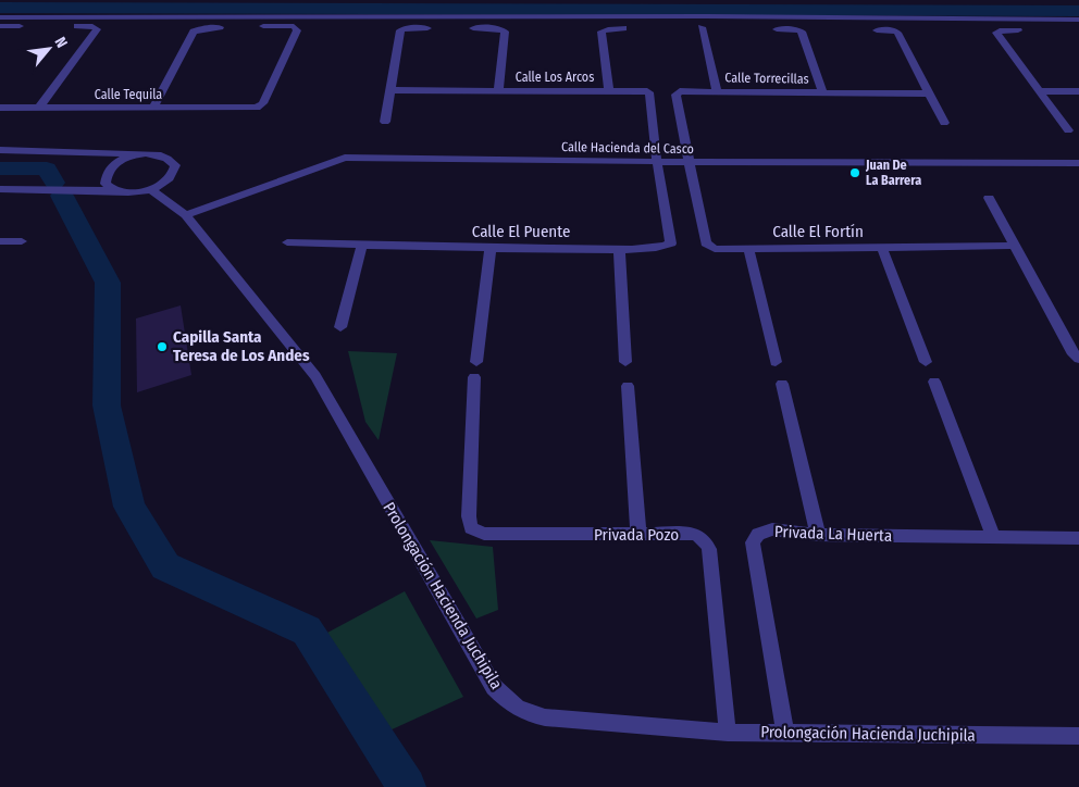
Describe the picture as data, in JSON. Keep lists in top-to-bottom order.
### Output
{
  "streets": {
    "street": [
      "Calle Los Arcos",
      "Calle Torrecillas",
      "Calle Tequila",
      "Calle Hacienda del Casco",
      "Calle El Puente",
      "Calle El Fortín",
      "Privada La Huerta",
      "Privada Pozo",
      "Prolongación Hacienda Juchipila"
    ]
  },
  "crossings": [
    ["Calle Los Arcos", "Calle Hacienda del Casco"],
    ["Calle Los Arcos", "Calle El Puente"],
    ["Calle Torrecillas", "Calle Hacienda del Casco"],
    ["Calle Torrecillas", "Calle El Fortín"],
    ["Calle Hacienda del Casco", "Calle El Puente"],
    ["Calle Hacienda del Casco", "Calle El Fortín"],
    ["Calle Hacienda del Casco", "Prolongación Hacienda Juchipila"],
    ["Privada La Huerta", "Prolongación Hacienda Juchipila"],
    ["Privada Pozo", "Prolongación Hacienda Juchipila"]
  ],
  "places": ["Juan De La Barrera", "Capilla Santa Teresa de Los Andes"],
  "north": "top right"
}
